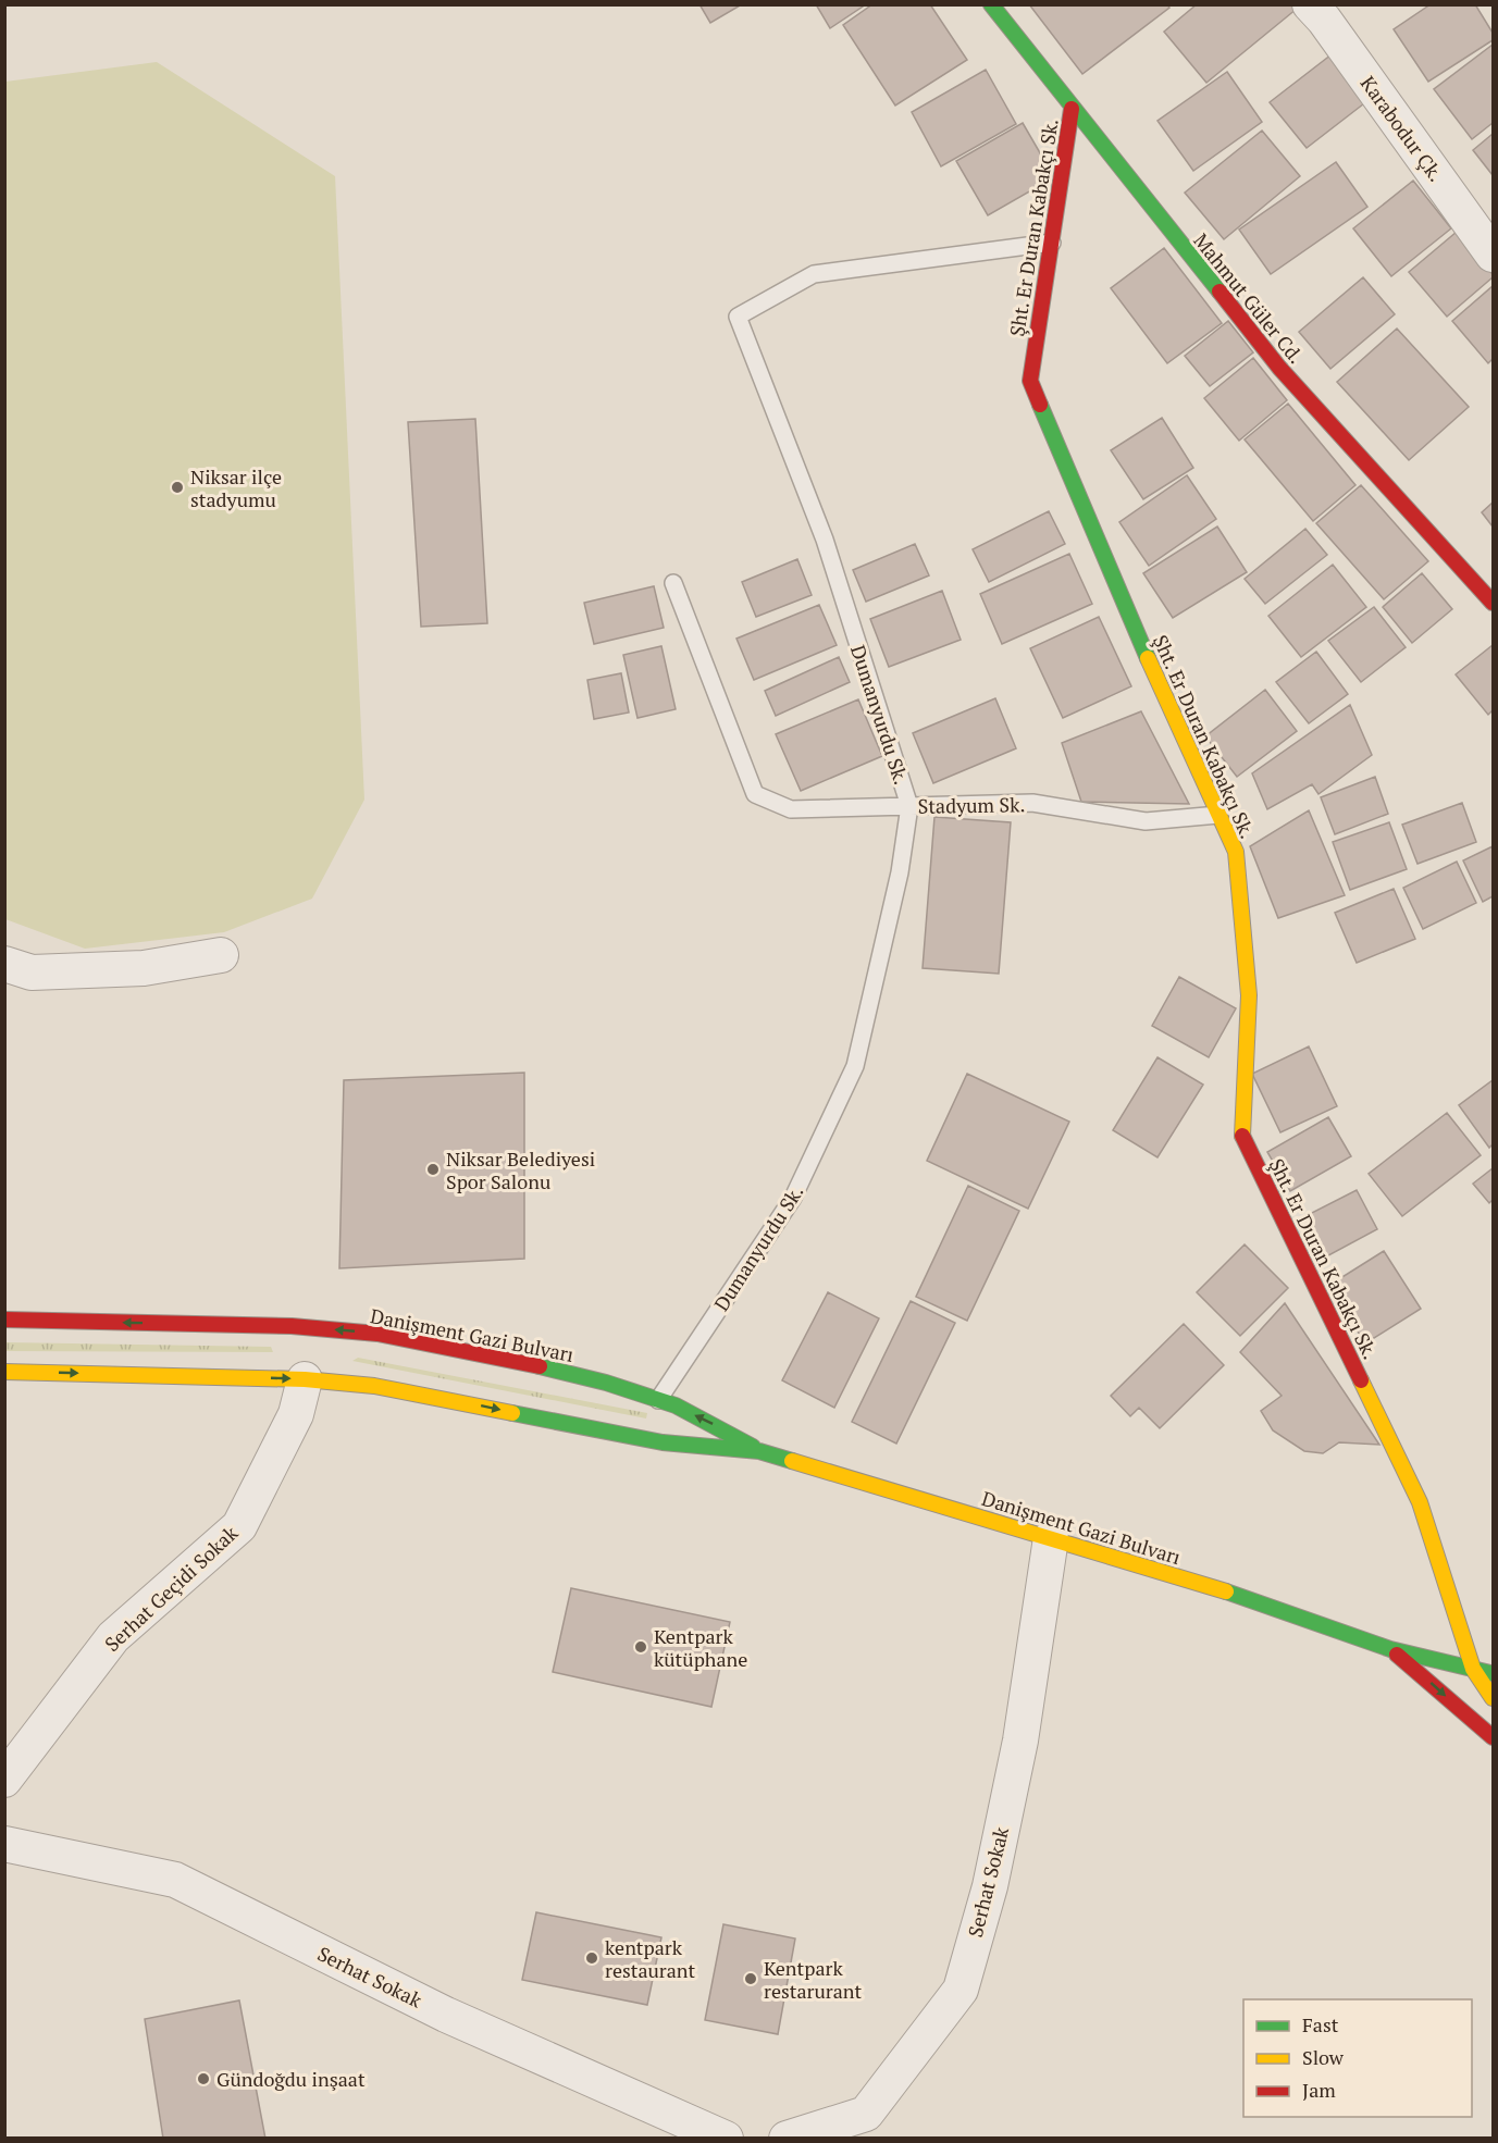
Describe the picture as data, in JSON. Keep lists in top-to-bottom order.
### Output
{
  "streets": {
    "street": [
      "Karabodur Çk.",
      "Şht. Er Duran Kabakçı Sk.",
      "Mahmut Güler Cd.",
      "Danişment Gazi Bulvarı",
      "Serhat Geçidi Sokak",
      "Serhat Sokak"
    ],
    "lane": ["Dumanyurdu Sk.", "Stadyum Sk."]
  },
  "crossings": [
    ["Şht. Er Duran Kabakçı Sk.", "Mahmut Güler Cd."],
    ["Şht. Er Duran Kabakçı Sk.", "Dumanyurdu Sk."],
    ["Şht. Er Duran Kabakçı Sk.", "Stadyum Sk."],
    ["Şht. Er Duran Kabakçı Sk.", "Danişment Gazi Bulvarı"],
    ["Dumanyurdu Sk.", "Stadyum Sk."],
    ["Dumanyurdu Sk.", "Danişment Gazi Bulvarı"],
    ["Danişment Gazi Bulvarı", "Serhat Geçidi Sokak"],
    ["Danişment Gazi Bulvarı", "Serhat Sokak"]
  ],
  "places": [
    "Niksar ilçe stadyumu",
    "Niksar Belediyesi Spor Salonu",
    "Kentpark kütüphane",
    "kentpark restaurant",
    "Kentpark restarurant",
    "Gündoğdu inşaat"
  ],
  "legend": ["Fast", "Slow", "Jam"]
}
